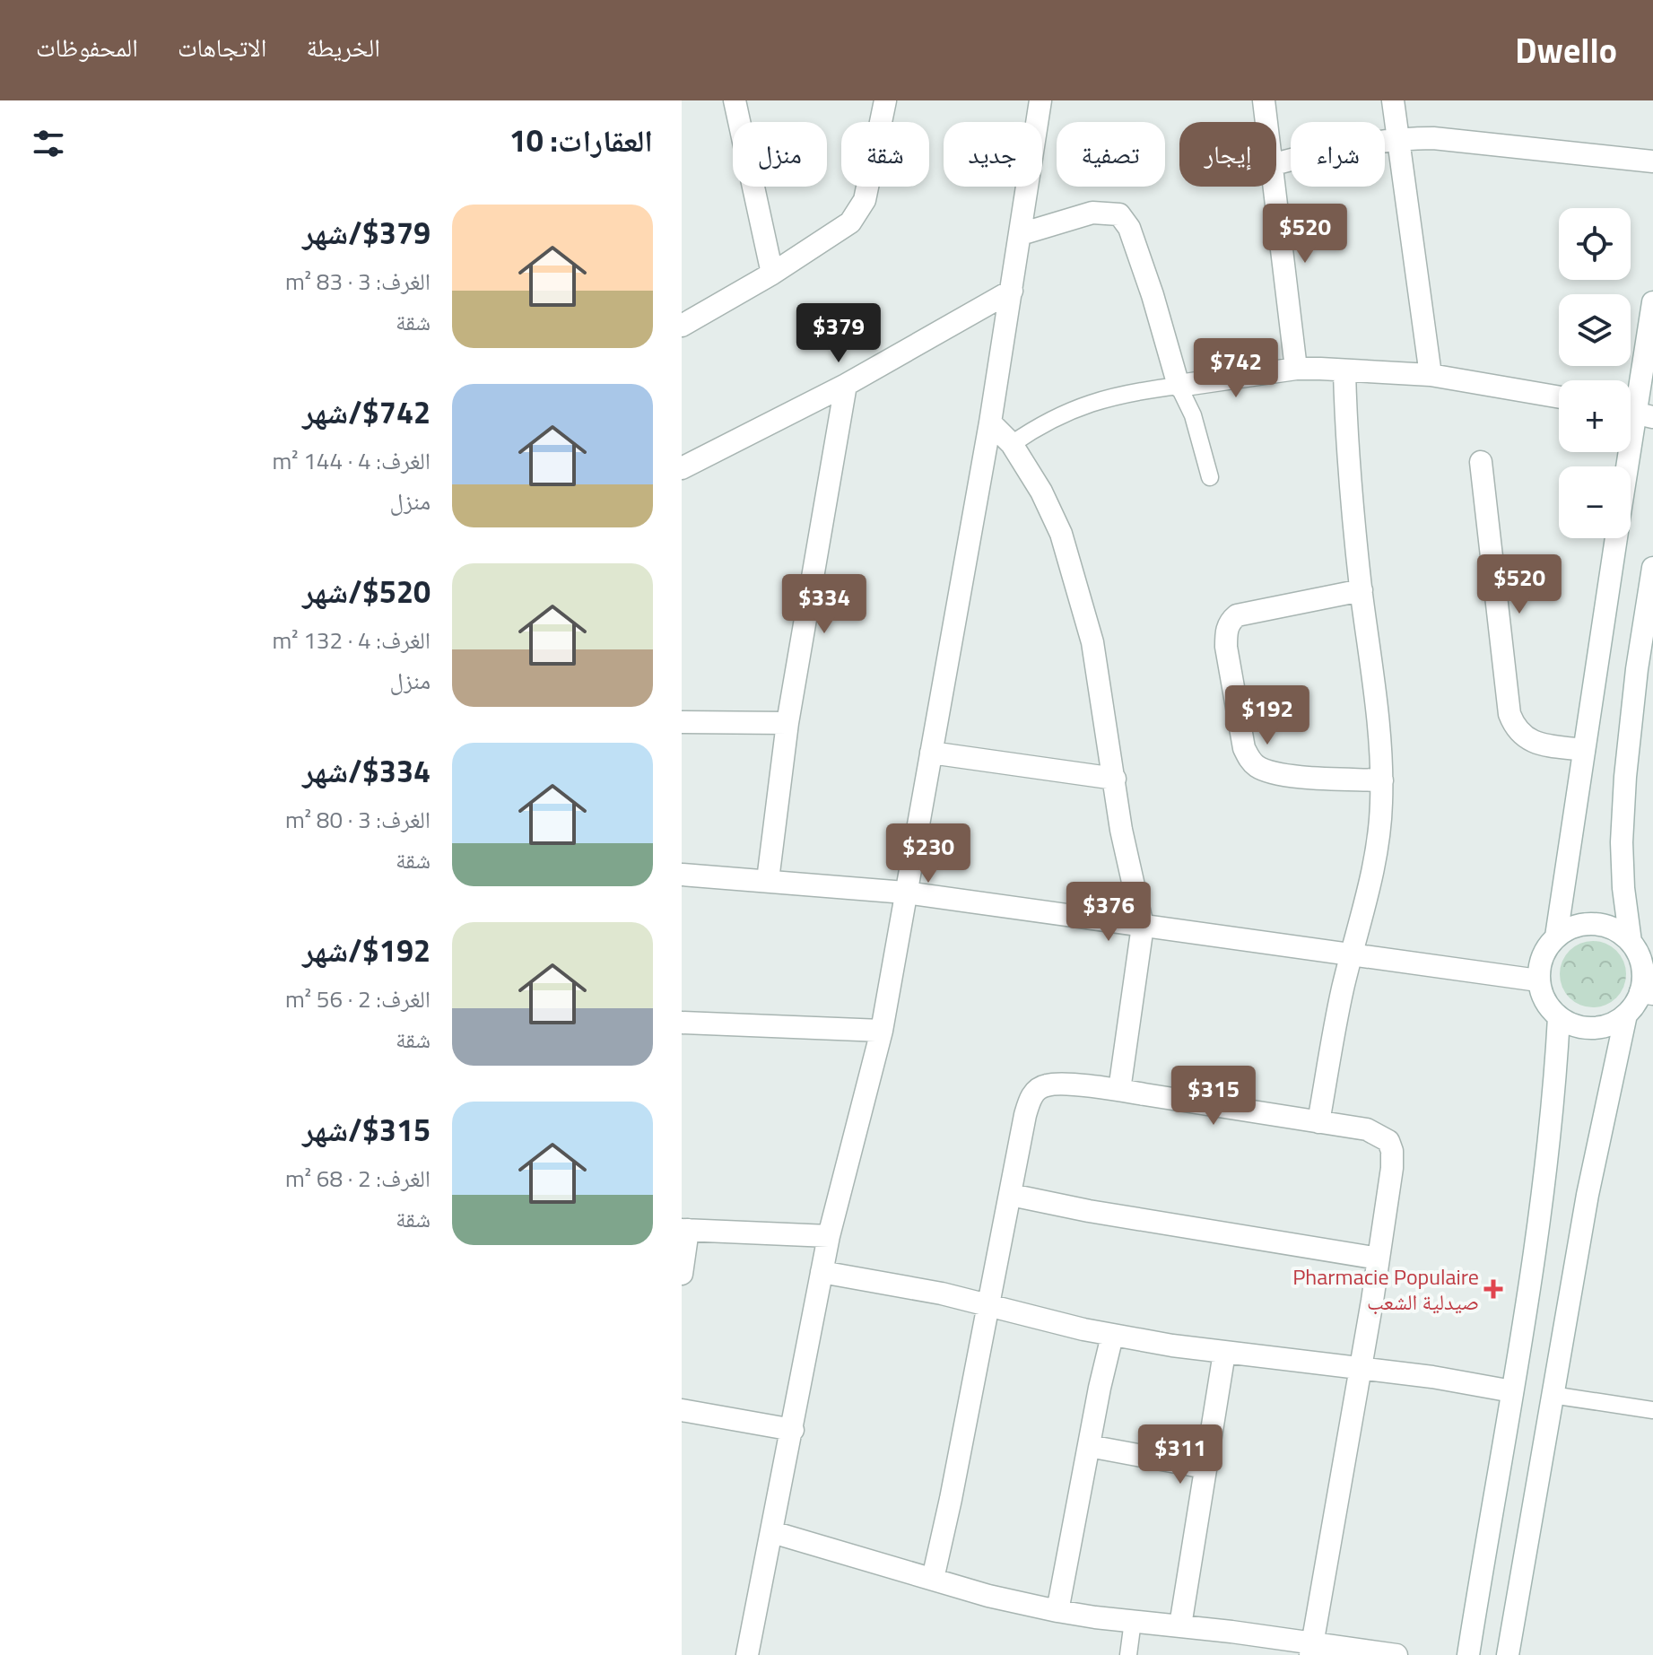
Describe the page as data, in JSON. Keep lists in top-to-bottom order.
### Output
{
  "places": {
    "health": ["Pharmacie Populaire صيدلية الشعب"]
  },
  "page": {
    "header": "Dwello",
    "nav": ["الخريطة", "الاتجاهات", "المحفوظات"],
    "heading": "العقارات: 10",
    "chip": [
      "شراء",
      "إيجار",
      "تصفية",
      "جديد",
      "شقة",
      "منزل"
    ],
    "list": [
      {
        "name": "$379/شهر",
        "note": "الغرف: 3 · 83 m² · شقة"
      },
      {
        "name": "$742/شهر",
        "note": "الغرف: 4 · 144 m² · منزل"
      },
      {
        "name": "$520/شهر",
        "note": "الغرف: 4 · 132 m² · منزل"
      },
      {
        "name": "$334/شهر",
        "note": "الغرف: 3 · 80 m² · شقة"
      },
      {
        "name": "$192/شهر",
        "note": "الغرف: 2 · 56 m² · شقة"
      },
      {
        "name": "$315/شهر",
        "note": "الغرف: 2 · 68 m² · شقة"
      }
    ],
    "price": [
      "$520",
      "$379",
      "$742",
      "$520",
      "$334",
      "$192",
      "$230",
      "$376",
      "$315",
      "$311"
    ],
    "map_buttons": ["+", "−"]
  }
}
